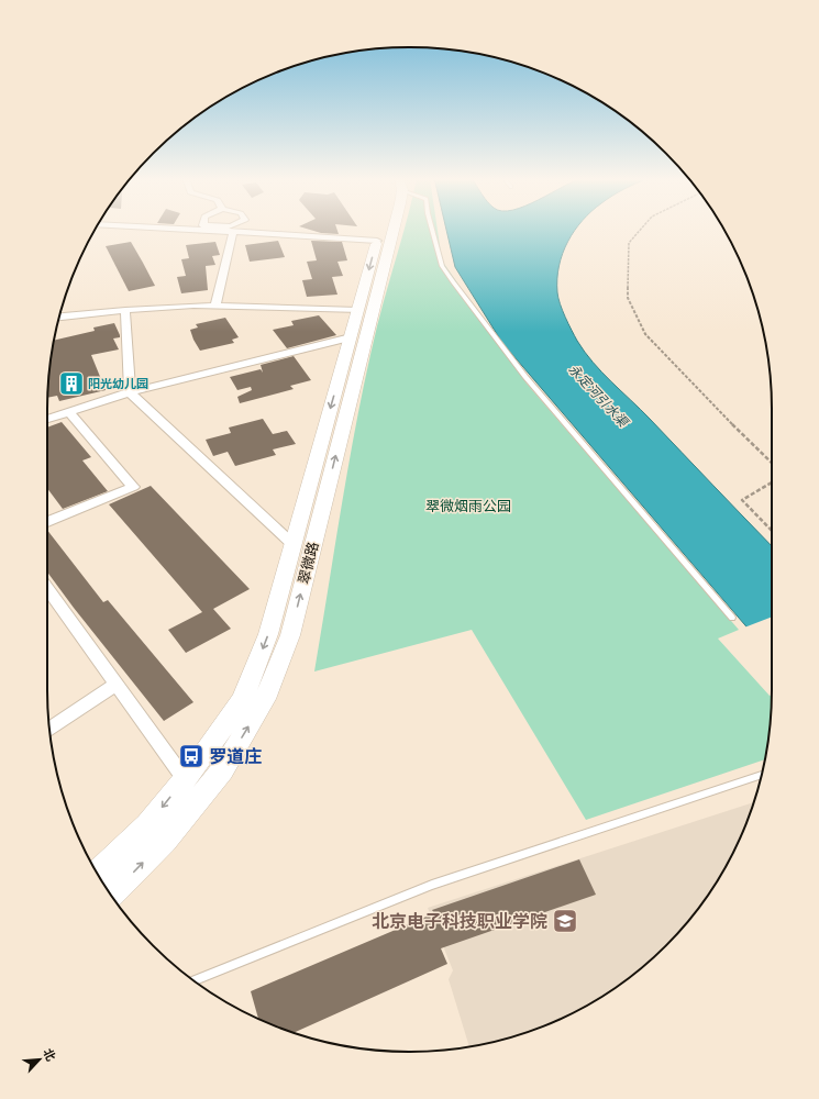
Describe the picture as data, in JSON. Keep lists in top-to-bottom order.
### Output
{
  "streets": {
    "main road": ["翠微路"]
  },
  "water": ["永定河引水渠"],
  "parks": ["翠微烟雨公园"],
  "places": {
    "building": ["阳光幼儿园"],
    "bus stop": ["罗道庄"],
    "school or university": ["北京电子科技职业学院"]
  },
  "north": "top right"
}
